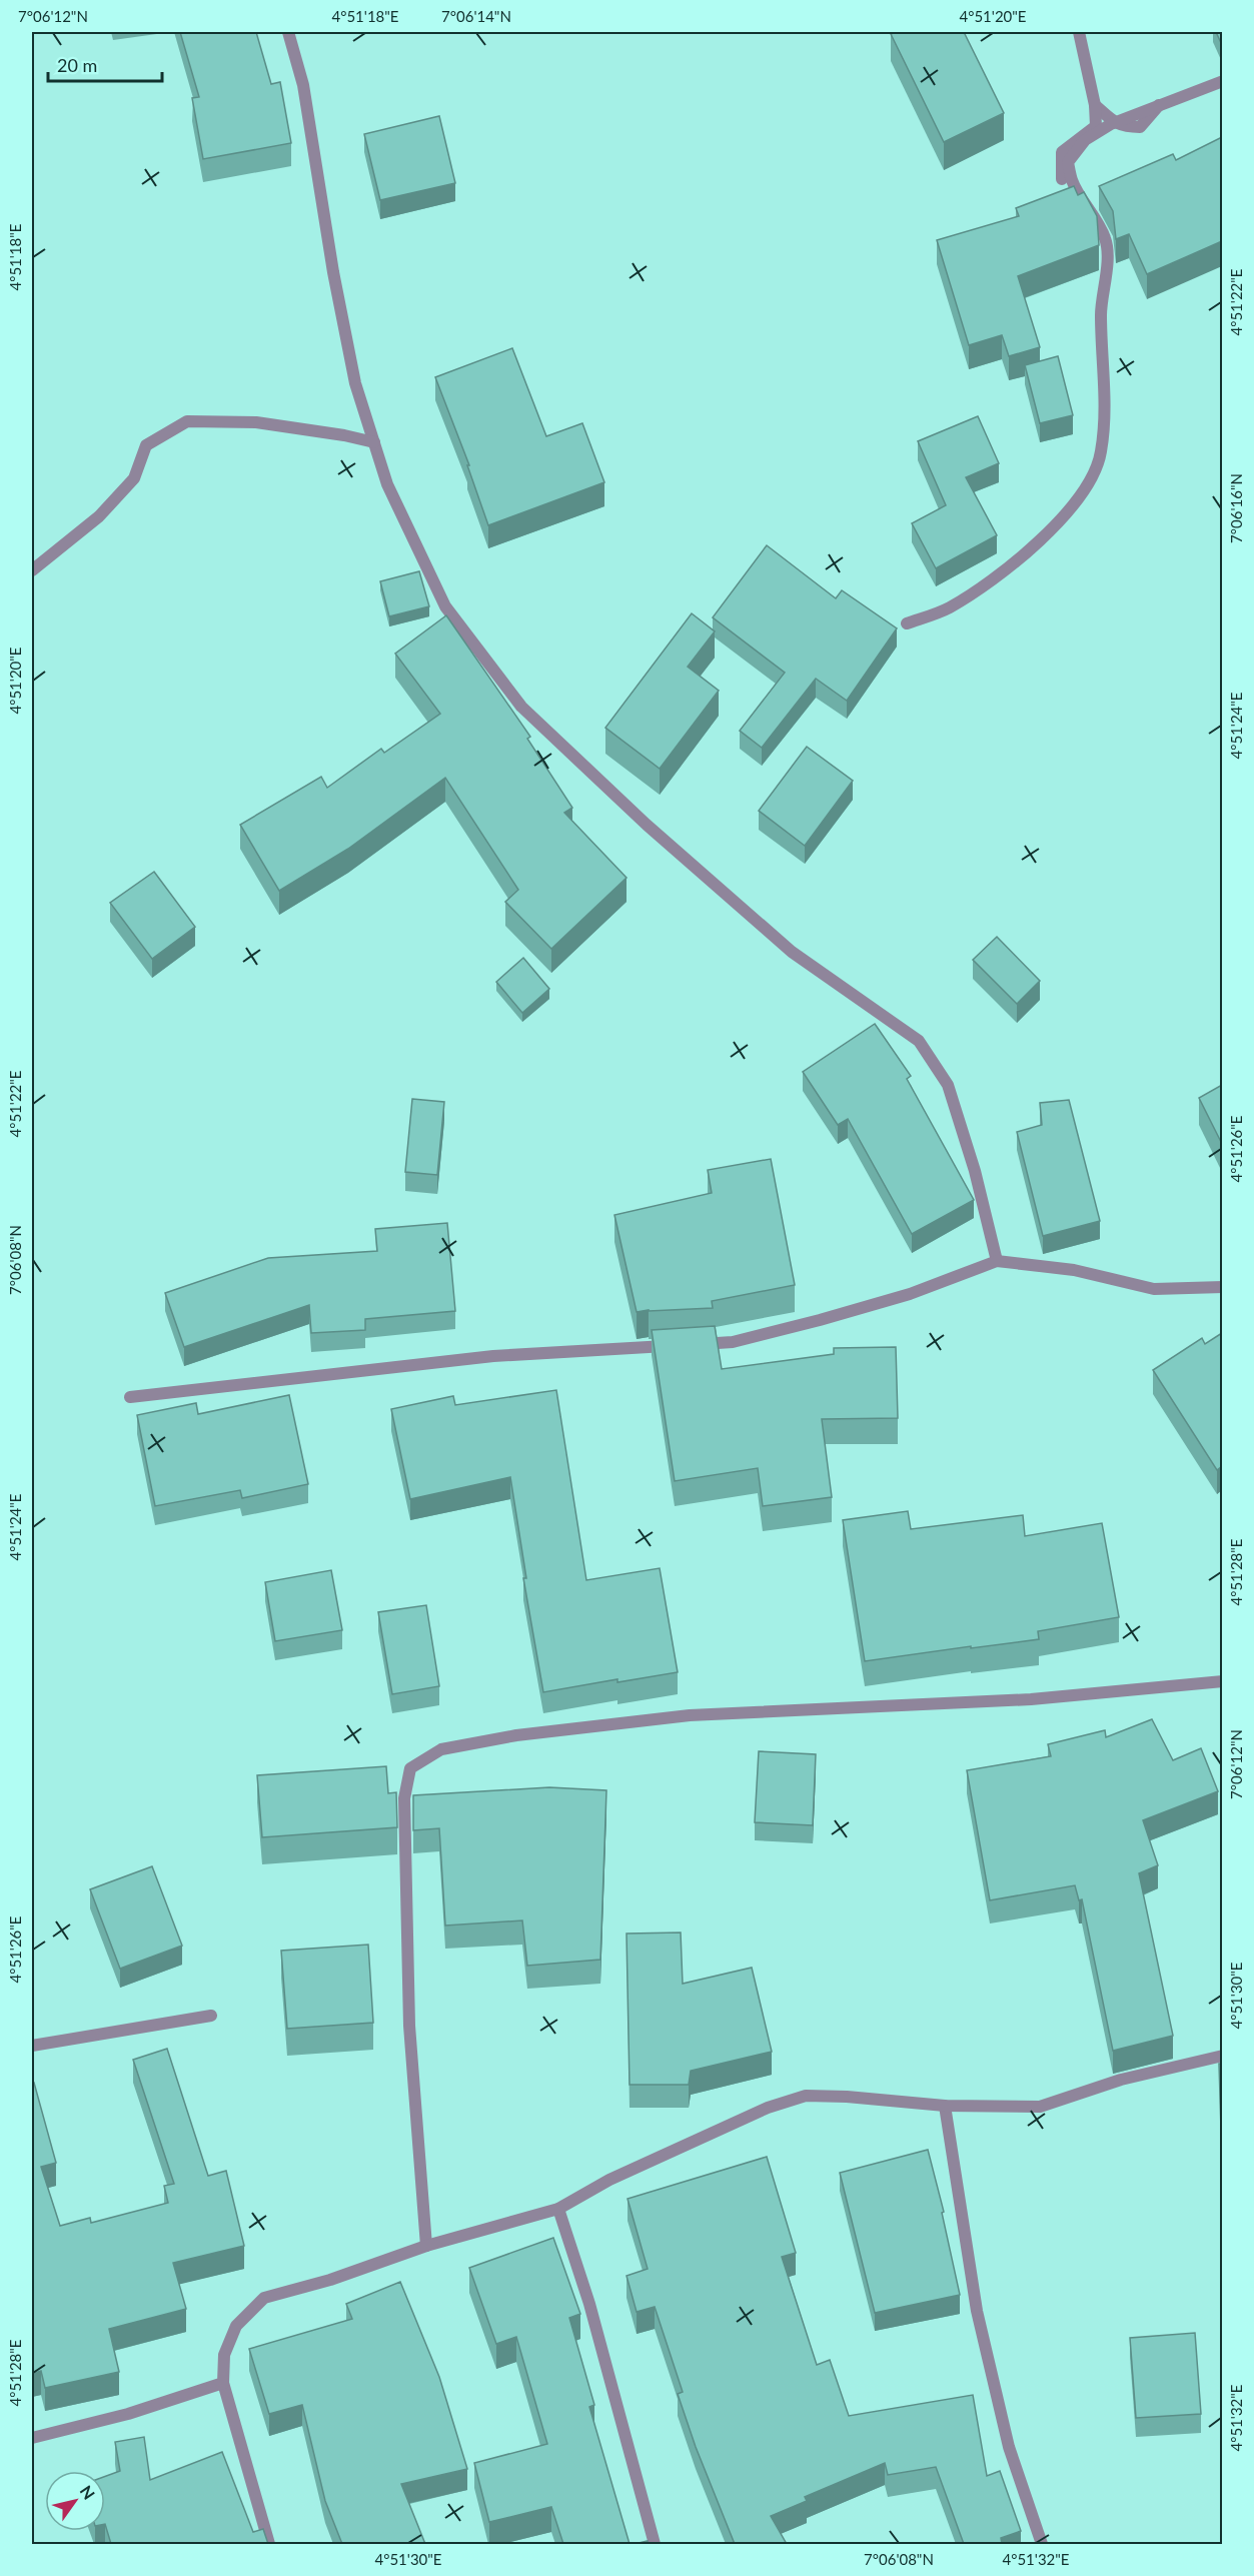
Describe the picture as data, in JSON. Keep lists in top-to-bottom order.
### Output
{
  "scale_bar": "20 m",
  "north": "top right",
  "coordinates": [
    "7°06'12\"N",
    "4°51'18\"E",
    "7°06'14\"N",
    "4°51'20\"E",
    "4°51'22\"E",
    "7°06'16\"N",
    "4°51'24\"E",
    "4°51'26\"E",
    "7°06'08\"N",
    "4°51'28\"E",
    "4°51'30\"E",
    "4°51'32\"E"
  ]
}
